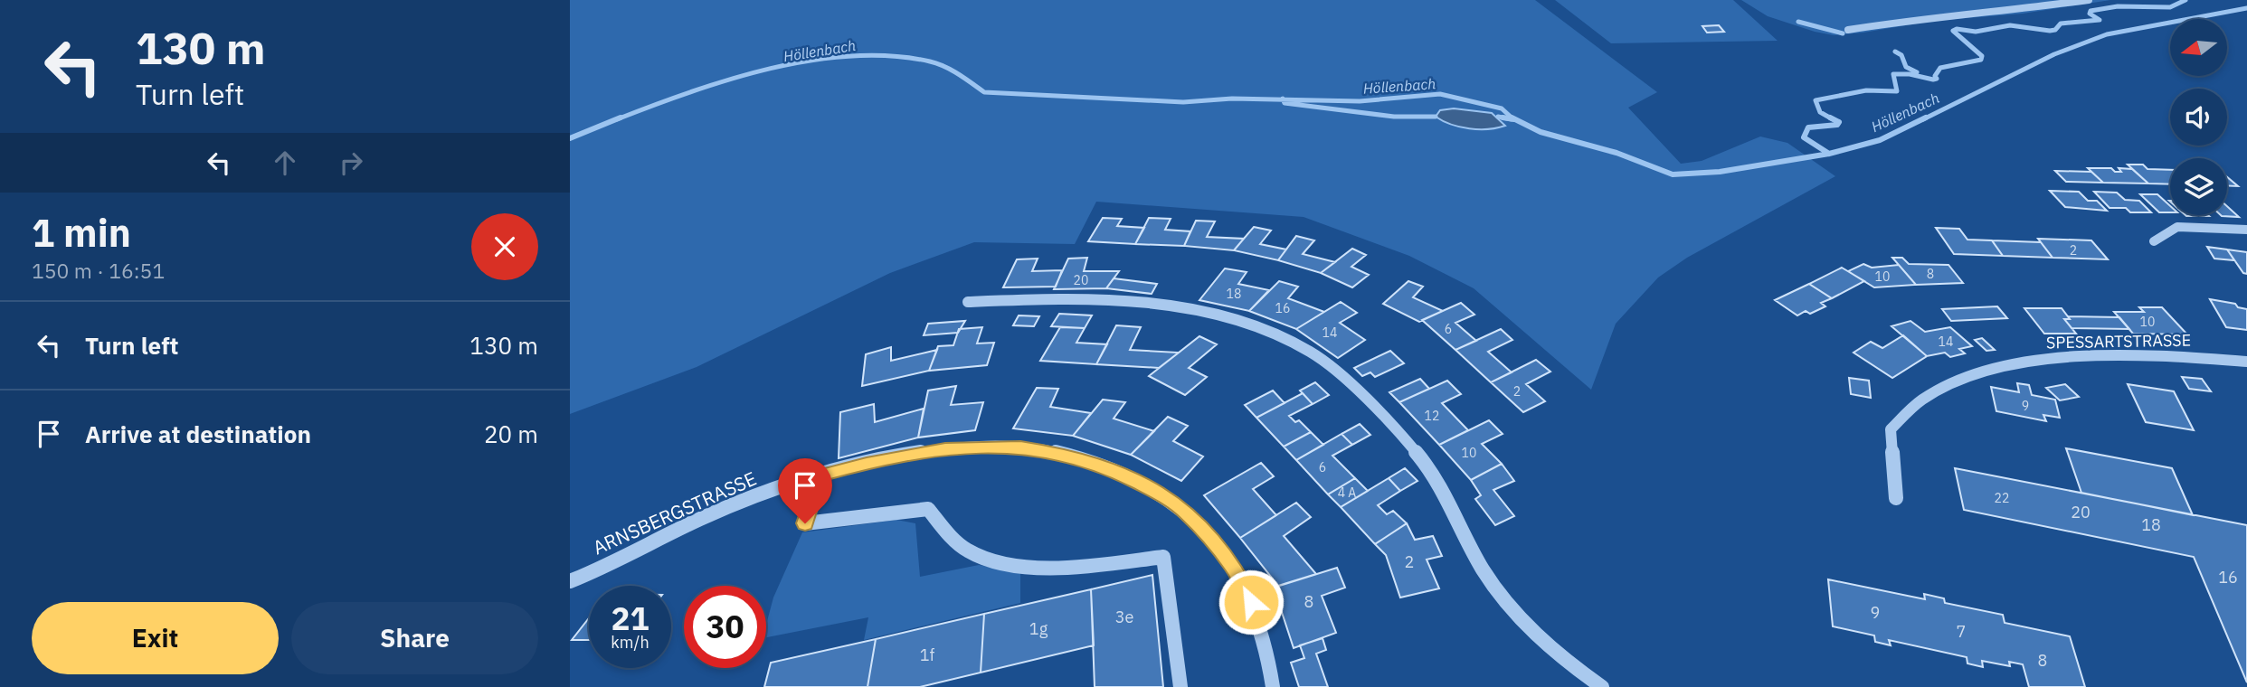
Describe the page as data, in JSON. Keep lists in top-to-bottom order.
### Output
{
  "streets": {
    "street": ["SPESSARTSTRASSE", "ARNSBERGSTRASSE"]
  },
  "water": ["Höllenbach"],
  "house_numbers": [
    "2",
    "8",
    "10",
    "20",
    "18",
    "16",
    "10",
    "6",
    "14",
    "14",
    "2",
    "9",
    "12",
    "10",
    "6",
    "4 A",
    "22",
    "20",
    "18",
    "2",
    "16",
    "8",
    "9",
    "3e",
    "1g",
    "7",
    "1f",
    "8"
  ],
  "north": "left",
  "page": {
    "turn": ["130 m", "Turn left"],
    "heading": ["1 min", "150 m · 16:51"],
    "list": [
      {
        "name": "Turn left",
        "value": "130 m"
      },
      {
        "name": "Arrive at destination",
        "value": "20 m"
      }
    ],
    "speed": "21 km/h",
    "limit": "30",
    "buttons": ["Exit", "Share"]
  }
}
